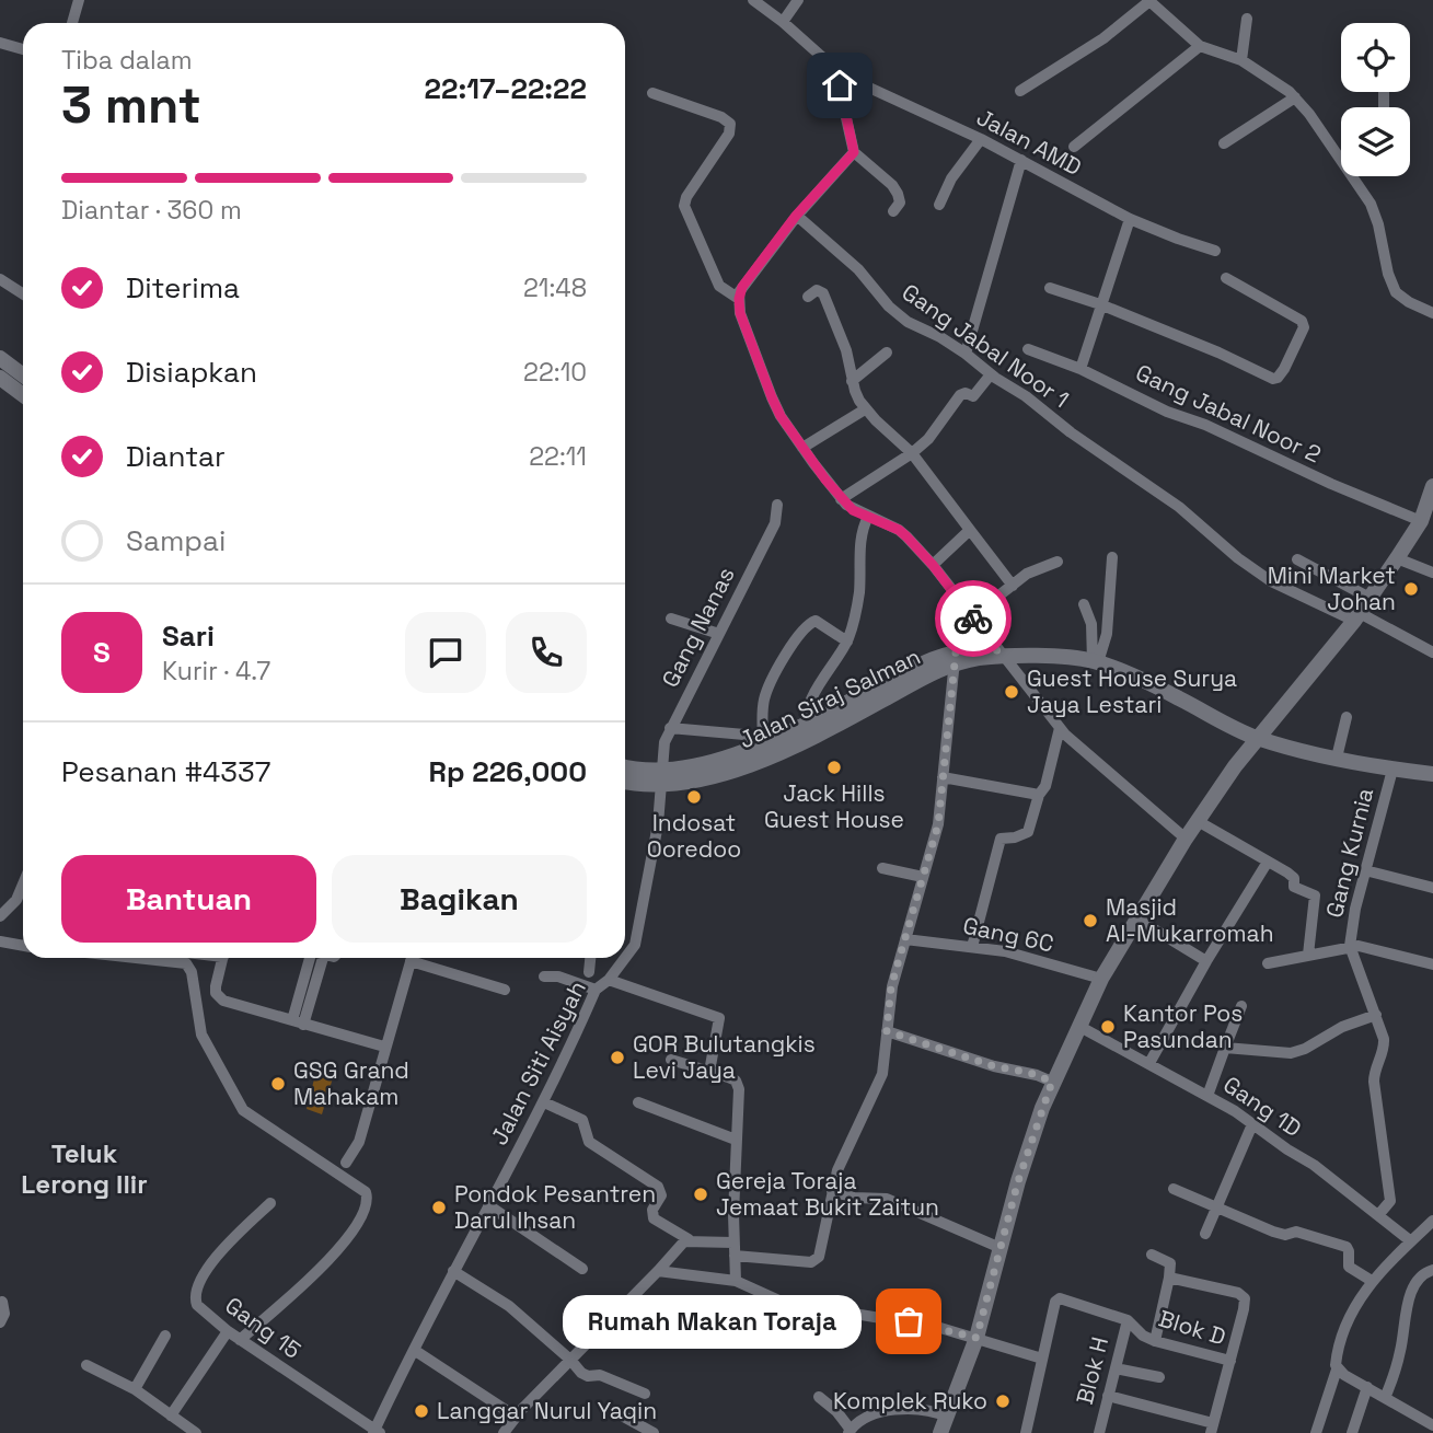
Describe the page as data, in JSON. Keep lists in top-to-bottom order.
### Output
{
  "streets": {
    "street": [
      "Jalan AMD",
      "Gang Jabal Noor 1",
      "Gang Jabal Noor 2",
      "Gang Nanas",
      "Jalan Siraj Salman",
      "Gang Kurnia",
      "Gang 6C",
      "Jalan Siti Aisyah",
      "Gang 1D",
      "Gang 15",
      "Blok D",
      "Blok H"
    ]
  },
  "crossings": [
    ["Gang Nanas", "Jalan Siraj Salman"],
    ["Gang Nanas", "Jalan Siti Aisyah"],
    ["Jalan Siraj Salman", "Gang Kurnia"],
    ["Jalan Siraj Salman", "Jalan Siti Aisyah"],
    ["Jalan Siti Aisyah", "Gang 15"],
    ["Blok D", "Blok H"]
  ],
  "districts": ["Teluk Lerong Ilir"],
  "places": [
    "Mini Market Johan",
    "Guest House Surya Jaya Lestari",
    "Jack Hills Guest House",
    "Indosat Ooredoo",
    "Masjid Al-Mukarromah",
    "Kantor Pos Pasundan",
    "GOR Bulutangkis Levi Jaya",
    "GSG Grand Mahakam",
    "Gereja Toraja Jemaat Bukit Zaitun",
    "Pondok Pesantren Darul Ihsan",
    "Rumah Makan Toraja",
    "Komplek Ruko",
    "Langgar Nurul Yaqin"
  ],
  "page": {
    "heading": ["3 mnt", "Tiba dalam", "22:17–22:22"],
    "panel": [
      "Sari",
      "Kurir · 4.7",
      "Pesanan #4337",
      "Rp 226,000"
    ],
    "bar": "Diantar · 360 m",
    "list": [
      ["Diterima", "21:48"],
      ["Disiapkan", "22:10"],
      ["Diantar", "22:11"],
      "Sampai"
    ],
    "round": "S",
    "buttons": ["Bantuan", "Bagikan"],
    "bubble": "Rumah Makan Toraja"
  }
}
